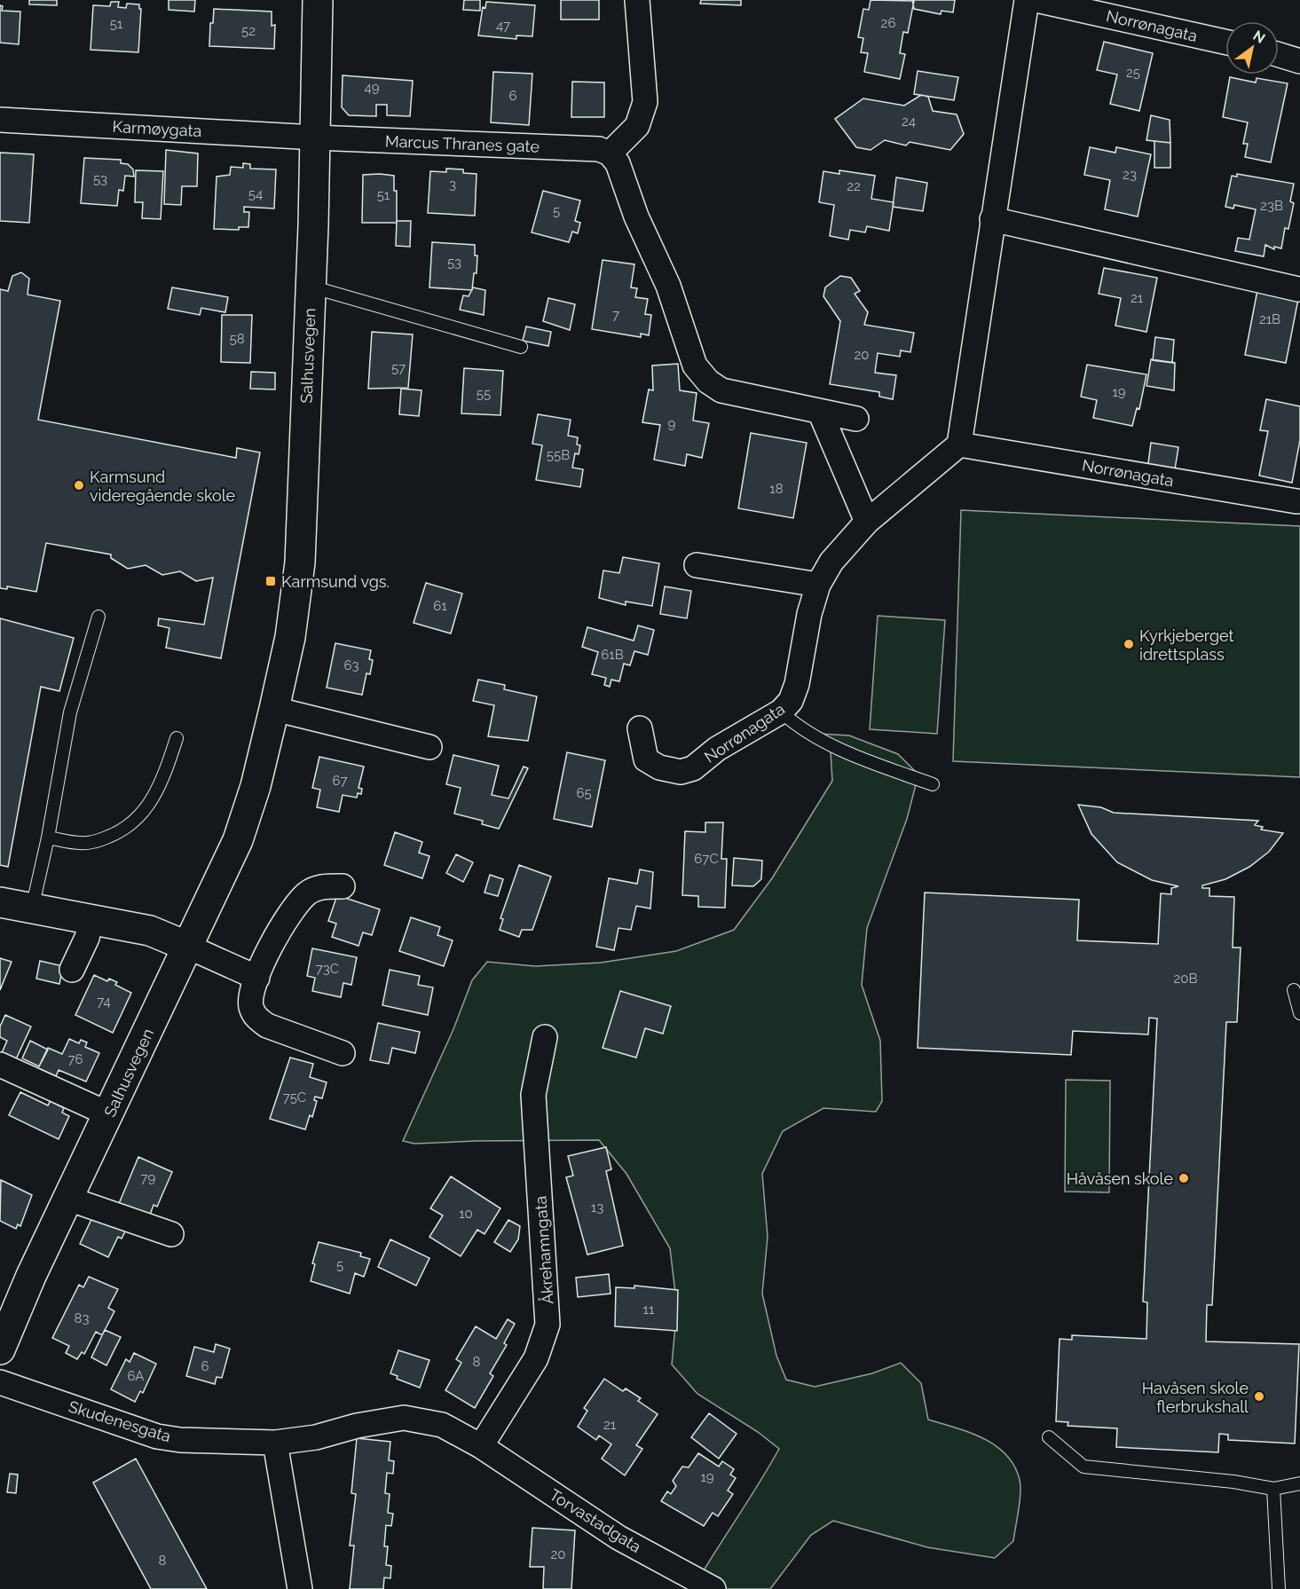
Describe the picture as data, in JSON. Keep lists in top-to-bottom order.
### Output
{
  "streets": {
    "main road": ["Salhusvegen"],
    "street": [
      "Norrønagata",
      "Karmøygata",
      "Marcus Thranes gate",
      "Åkrehamngata",
      "Skudenesgata",
      "Torvastadgata"
    ]
  },
  "crossings": [
    ["Karmøygata", "Marcus Thranes gate"],
    ["Karmøygata", "Salhusvegen"],
    ["Marcus Thranes gate", "Salhusvegen"],
    ["Åkrehamngata", "Skudenesgata"],
    ["Åkrehamngata", "Torvastadgata"],
    ["Skudenesgata", "Torvastadgata"]
  ],
  "places": {
    "other": [
      "Karmsund videregående skole",
      "Kyrkjeberget idrettsplass",
      "Håvåsen skole",
      "Havåsen skole flerbrukshall"
    ],
    "transit": ["Karmsund vgs."]
  },
  "house_numbers": [
    "26",
    "51",
    "47",
    "52",
    "25",
    "49",
    "6",
    "24",
    "23",
    "53",
    "3",
    "22",
    "54",
    "51",
    "23B",
    "5",
    "53",
    "21",
    "7",
    "21B",
    "58",
    "20",
    "57",
    "19",
    "55",
    "9",
    "55B",
    "18",
    "61",
    "61B",
    "63",
    "67",
    "65",
    "67C",
    "73C",
    "20B",
    "74",
    "76",
    "75C",
    "79",
    "13",
    "10",
    "5",
    "11",
    "83",
    "8",
    "6",
    "6A",
    "21",
    "19",
    "20",
    "8"
  ],
  "north": "top right"
}
